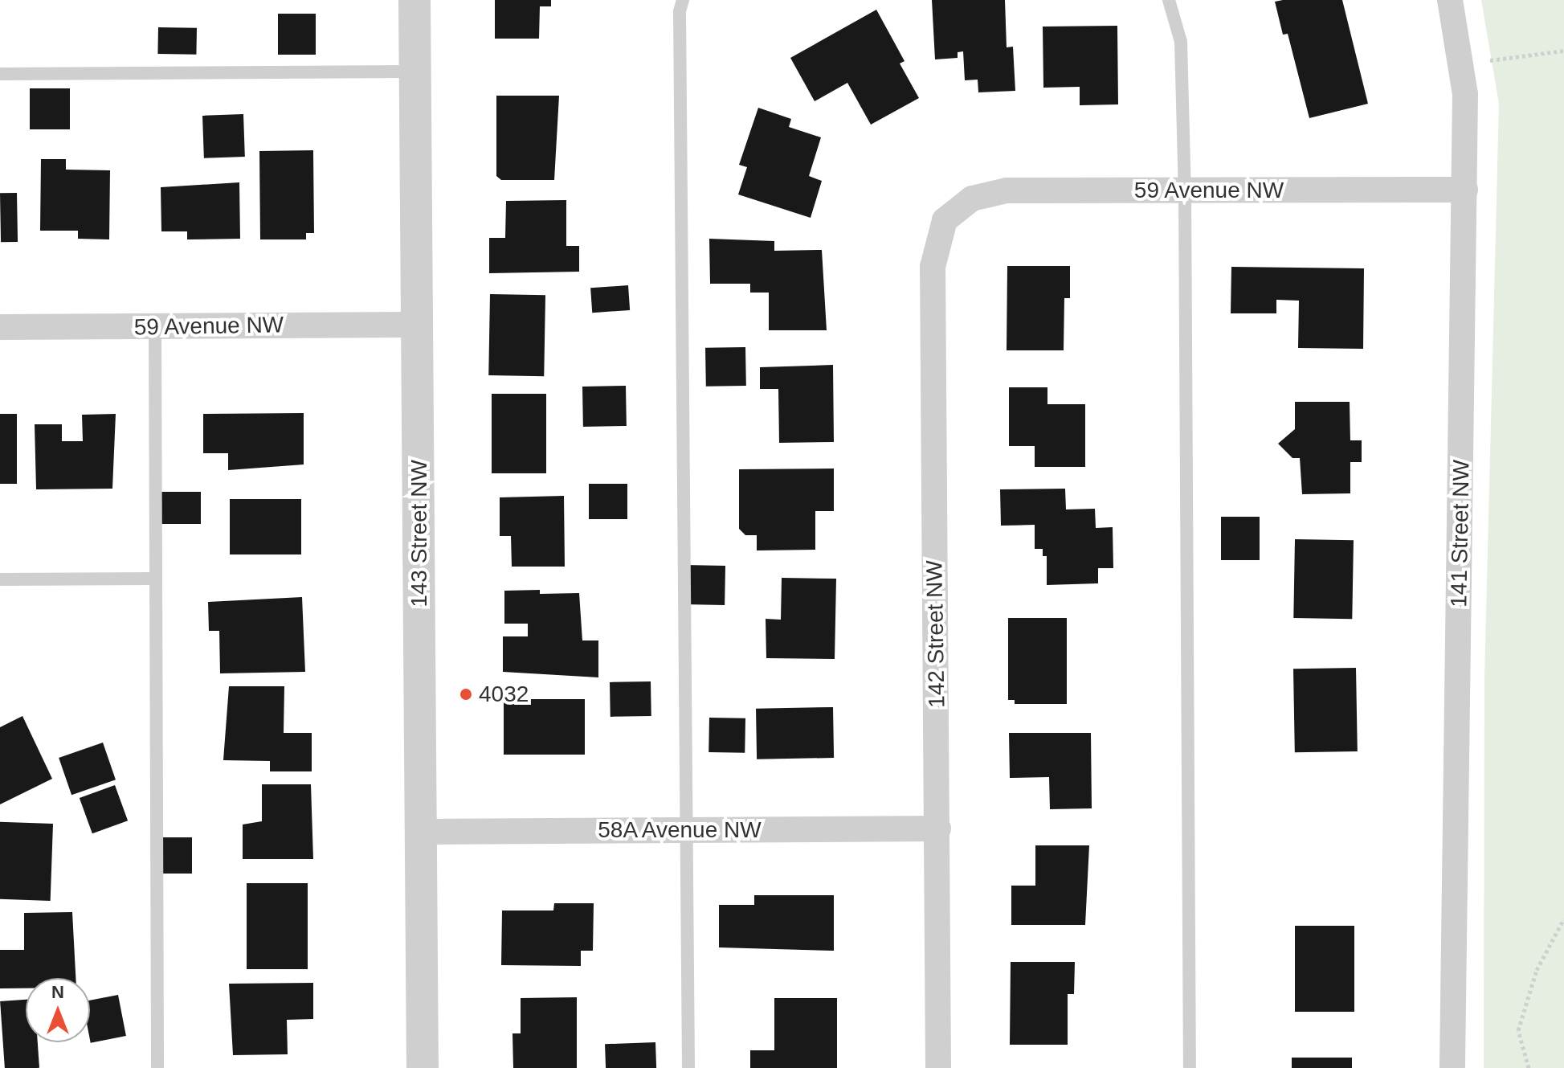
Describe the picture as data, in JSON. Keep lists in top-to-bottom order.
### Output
{
  "streets": {
    "street": [
      "59 Avenue NW",
      "143 Street NW",
      "141 Street NW",
      "142 Street NW",
      "58A Avenue NW"
    ]
  },
  "crossings": [
    ["59 Avenue NW", "143 Street NW"],
    ["59 Avenue NW", "141 Street NW"],
    ["59 Avenue NW", "142 Street NW"],
    ["143 Street NW", "58A Avenue NW"],
    ["142 Street NW", "58A Avenue NW"]
  ],
  "places": ["4032"],
  "north": "top"
}
